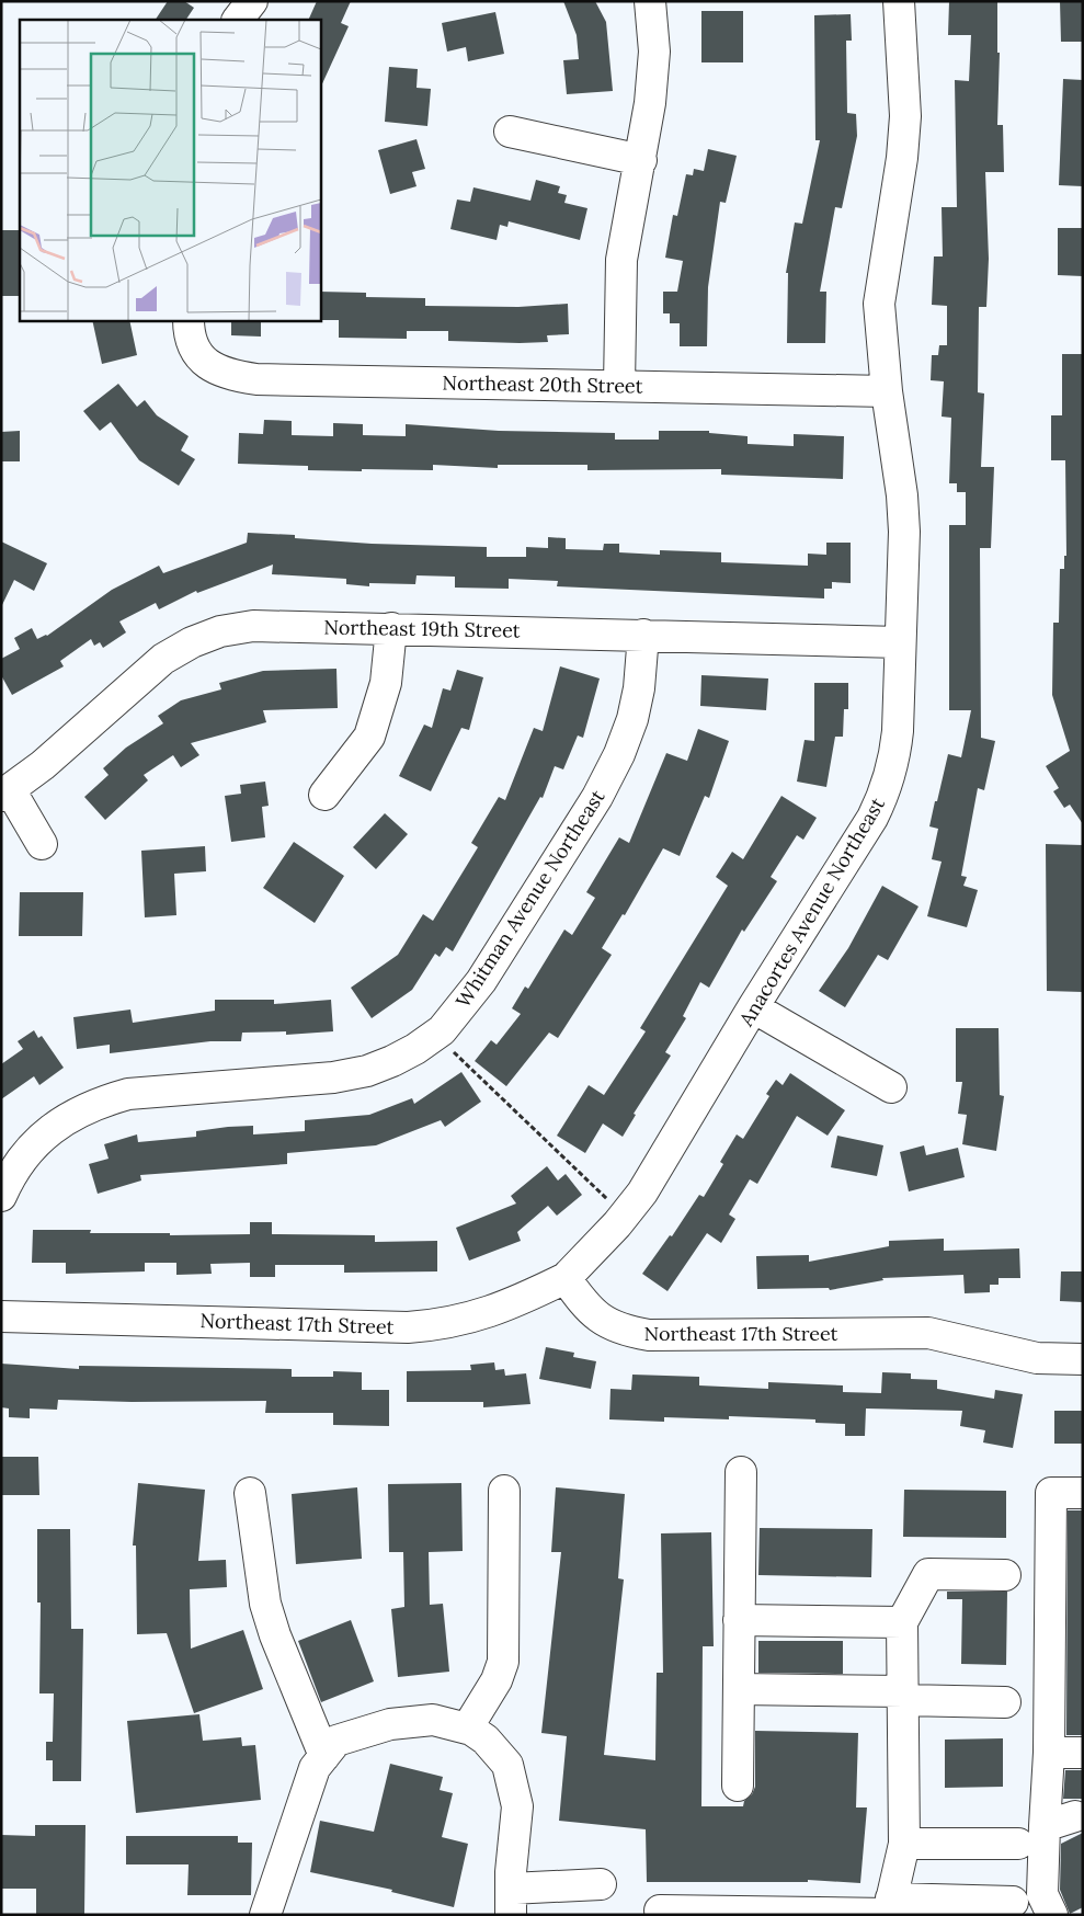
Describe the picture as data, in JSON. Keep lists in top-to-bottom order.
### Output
{
  "streets": {
    "street": [
      "Northeast 20th Street",
      "Northeast 19th Street",
      "Whitman Avenue Northeast",
      "Anacortes Avenue Northeast",
      "Northeast 17th Street"
    ]
  },
  "crossings": [
    ["Northeast 20th Street", "Anacortes Avenue Northeast"],
    ["Northeast 19th Street", "Whitman Avenue Northeast"],
    ["Northeast 19th Street", "Anacortes Avenue Northeast"],
    ["Anacortes Avenue Northeast", "Northeast 17th Street"]
  ]
}
